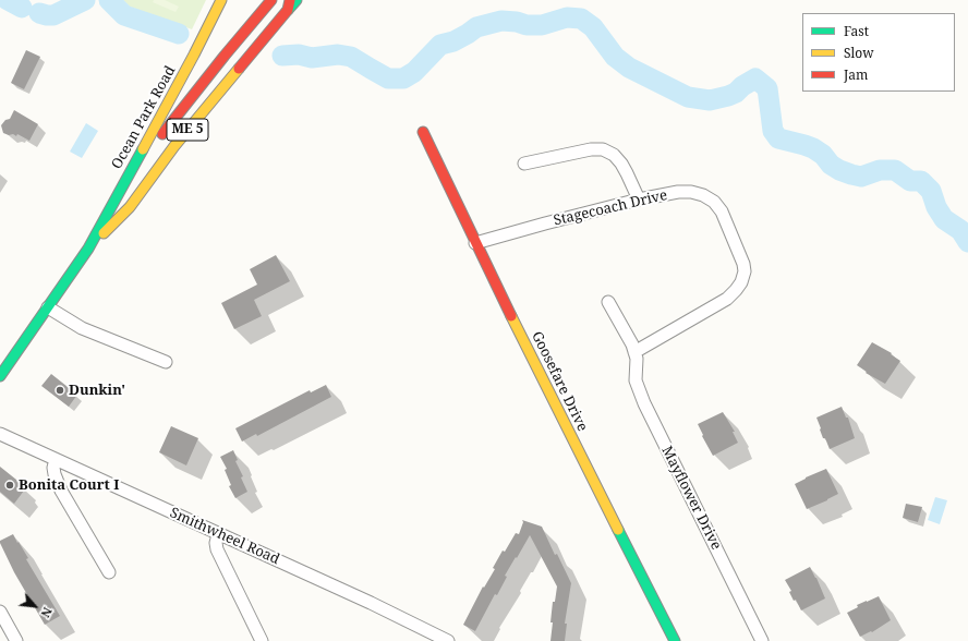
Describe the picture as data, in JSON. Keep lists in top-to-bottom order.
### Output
{
  "streets": {
    "main road": ["Ocean Park Road", "ME 5", "Goosefare Drive"],
    "street": ["Stagecoach Drive", "Mayflower Drive", "Smithwheel Road"]
  },
  "crossings": [
    ["Stagecoach Drive", "Goosefare Drive"],
    ["Stagecoach Drive", "Mayflower Drive"]
  ],
  "places": ["Dunkin'", "Bonita Court I"],
  "legend": ["Fast", "Slow", "Jam"],
  "north": "bottom right"
}
